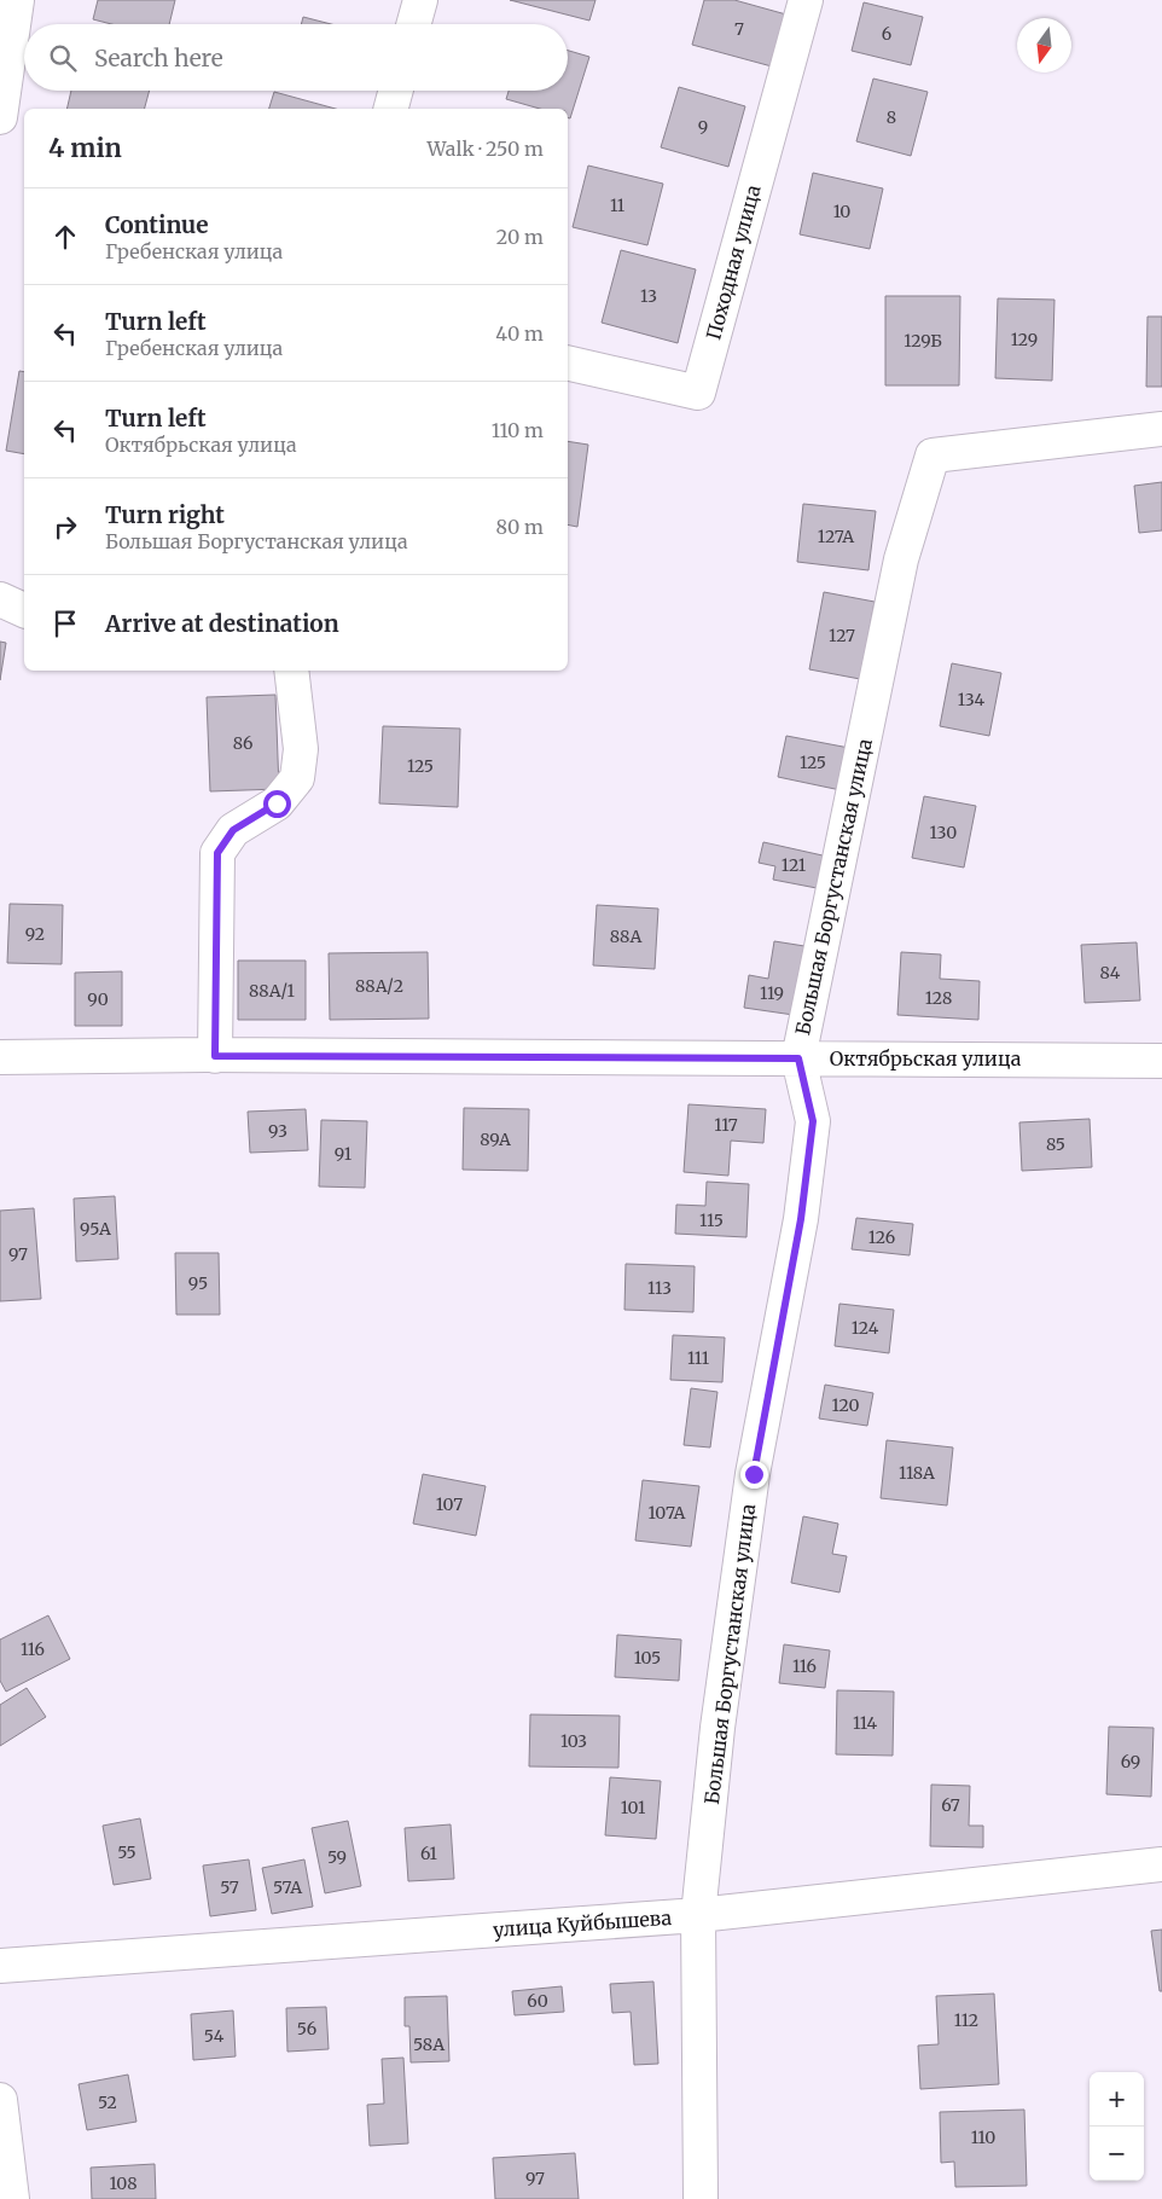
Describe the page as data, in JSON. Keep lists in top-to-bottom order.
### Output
{
  "streets": {
    "street": [
      "Походная улица",
      "Большая Боргустанская улица",
      "Октябрьская улица",
      "улица Куйбышева"
    ]
  },
  "crossings": [
    ["Большая Боргустанская улица", "Октябрьская улица"],
    ["Большая Боргустанская улица", "улица Куйбышева"]
  ],
  "house_numbers": [
    "7",
    "6",
    "8",
    "9",
    "11",
    "10",
    "13",
    "129",
    "129Б",
    "127А",
    "127",
    "134",
    "86",
    "125",
    "125",
    "130",
    "121",
    "92",
    "88А",
    "84",
    "88А/2",
    "88А/1",
    "119",
    "128",
    "90",
    "117",
    "93",
    "89А",
    "85",
    "91",
    "115",
    "95А",
    "126",
    "97",
    "95",
    "113",
    "124",
    "111",
    "120",
    "118А",
    "107",
    "107А",
    "116",
    "105",
    "116",
    "114",
    "103",
    "69",
    "67",
    "101",
    "55",
    "61",
    "59",
    "57",
    "57А",
    "60",
    "112",
    "56",
    "54",
    "58А",
    "52",
    "110",
    "97",
    "108"
  ],
  "north": "bottom",
  "page": {
    "search": "Search here",
    "heading": ["4 min", "Walk · 250 m"],
    "list": [
      ["Continue", "Гребенская улица", "20 m"],
      ["Turn left", "Гребенская улица", "40 m"],
      ["Turn left", "Октябрьская улица", "110 m"],
      ["Turn right", "Большая Боргустанская улица", "80 m"],
      "Arrive at destination"
    ],
    "map_buttons": ["+", "−"]
  }
}
